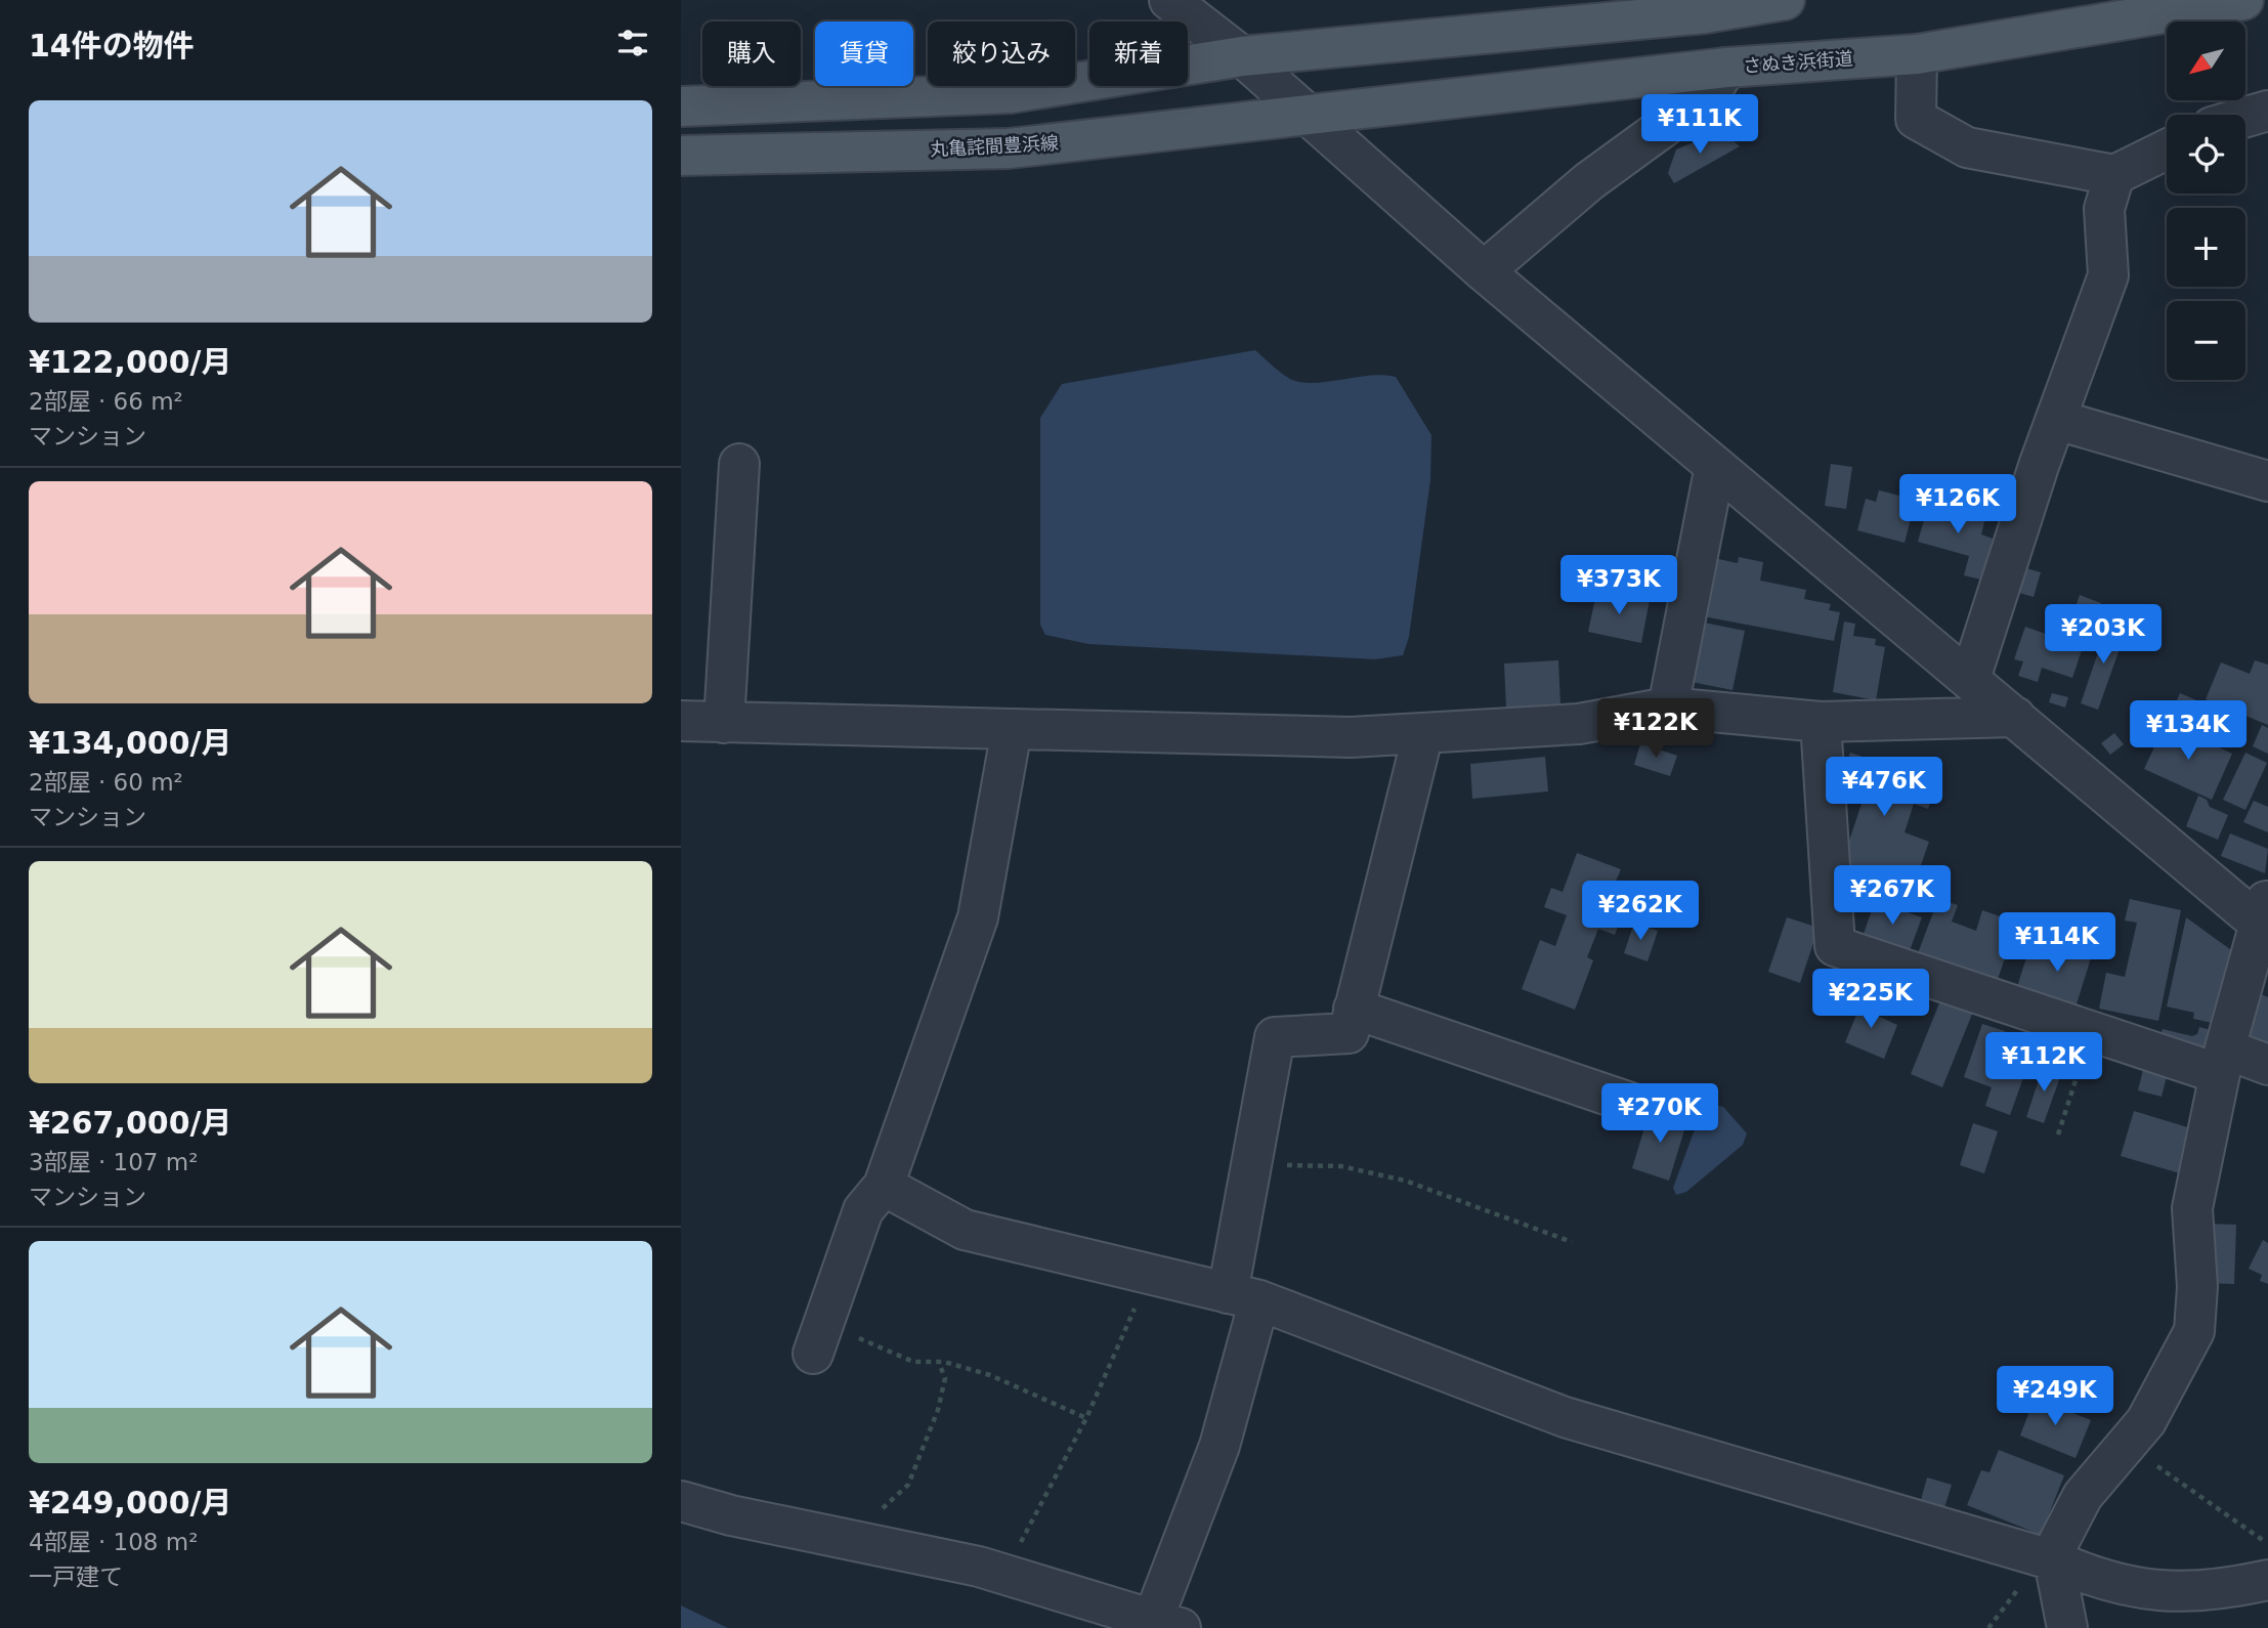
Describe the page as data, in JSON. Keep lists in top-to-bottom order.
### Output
{
  "streets": {
    "main road": ["さぬき浜街道", "丸亀詫間豊浜線"]
  },
  "crossings": [
    ["さぬき浜街道", "丸亀詫間豊浜線"]
  ],
  "north": "bottom left",
  "page": {
    "heading": "14件の物件",
    "map_buttons": ["+", "−"],
    "chip": [
      "購入",
      "賃貸",
      "絞り込み",
      "新着"
    ],
    "list": [
      {
        "name": "¥122,000/月",
        "note": "2部屋 · 66 m² · マンション"
      },
      {
        "name": "¥134,000/月",
        "note": "2部屋 · 60 m² · マンション"
      },
      {
        "name": "¥267,000/月",
        "note": "3部屋 · 107 m² · マンション"
      },
      {
        "name": "¥249,000/月",
        "note": "4部屋 · 108 m² · 一戸建て"
      }
    ],
    "price": [
      "¥111K",
      "¥126K",
      "¥373K",
      "¥203K",
      "¥122K",
      "¥134K",
      "¥476K",
      "¥267K",
      "¥262K",
      "¥114K",
      "¥225K",
      "¥112K",
      "¥270K",
      "¥249K"
    ]
  }
}
